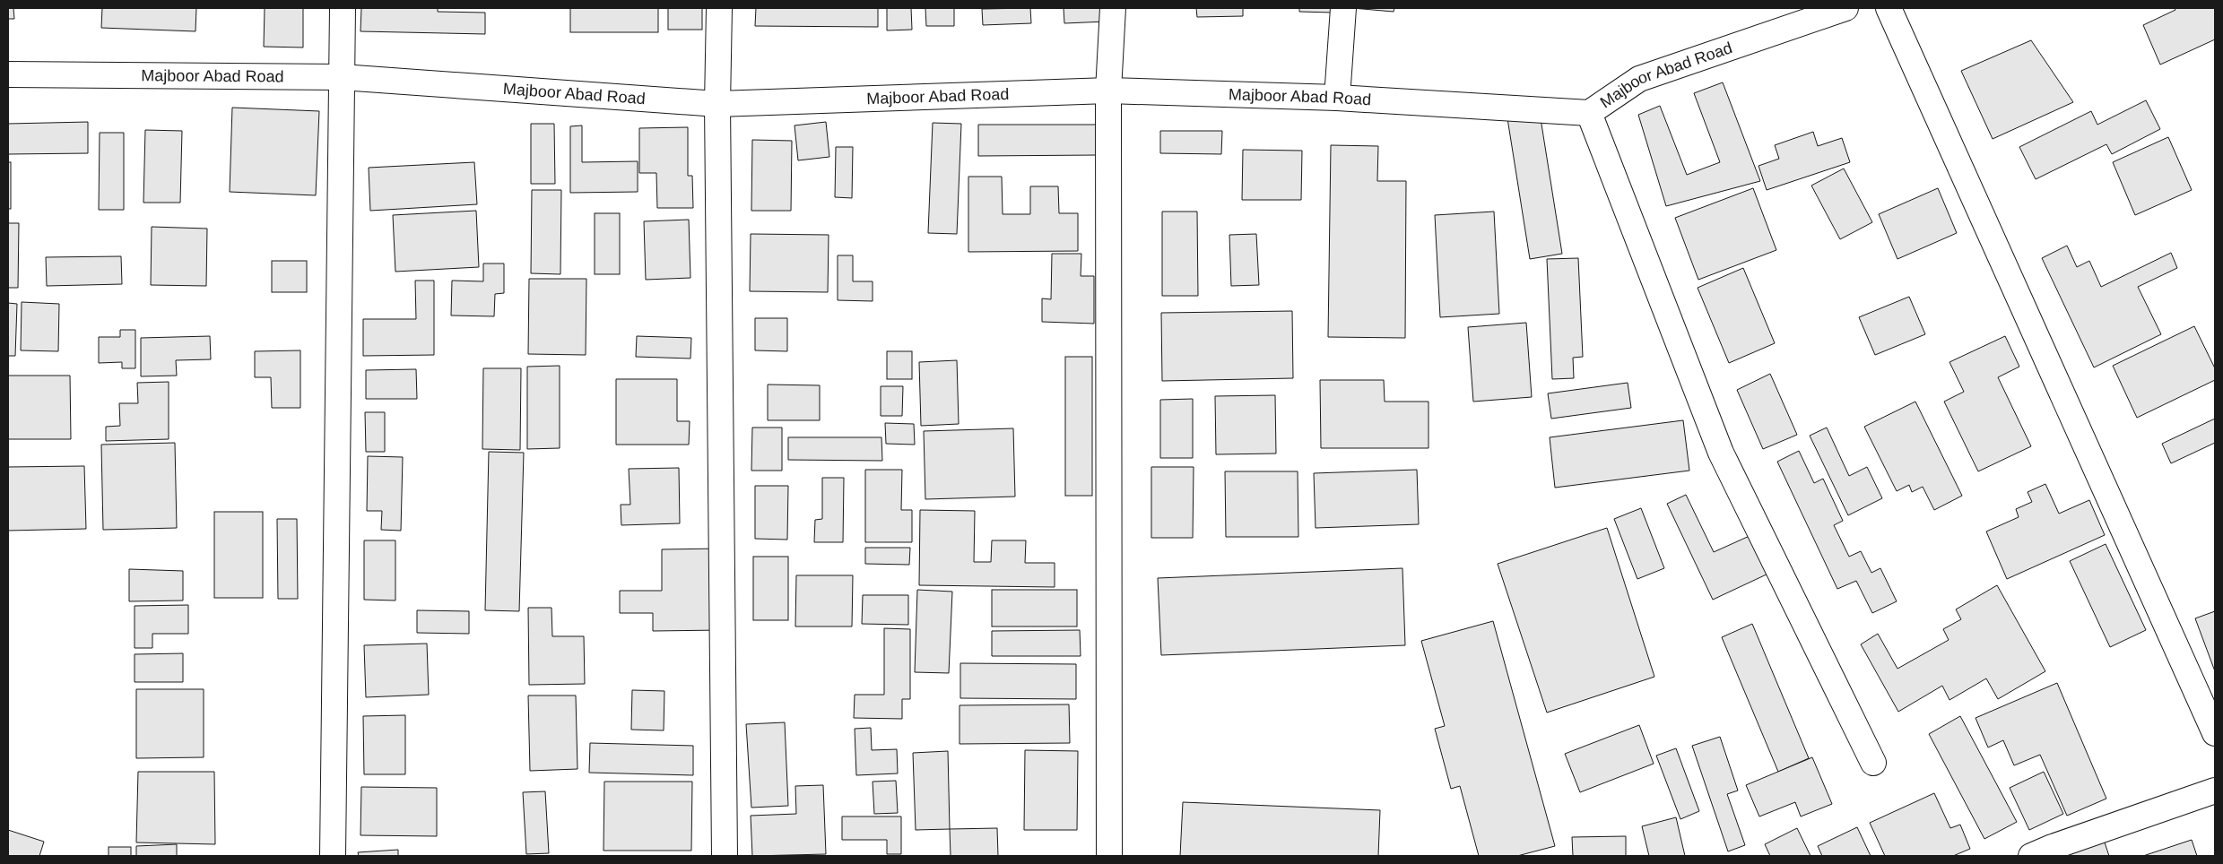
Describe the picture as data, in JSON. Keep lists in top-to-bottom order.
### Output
{
  "streets": {
    "street": ["Majboor Abad Road"]
  }
}
